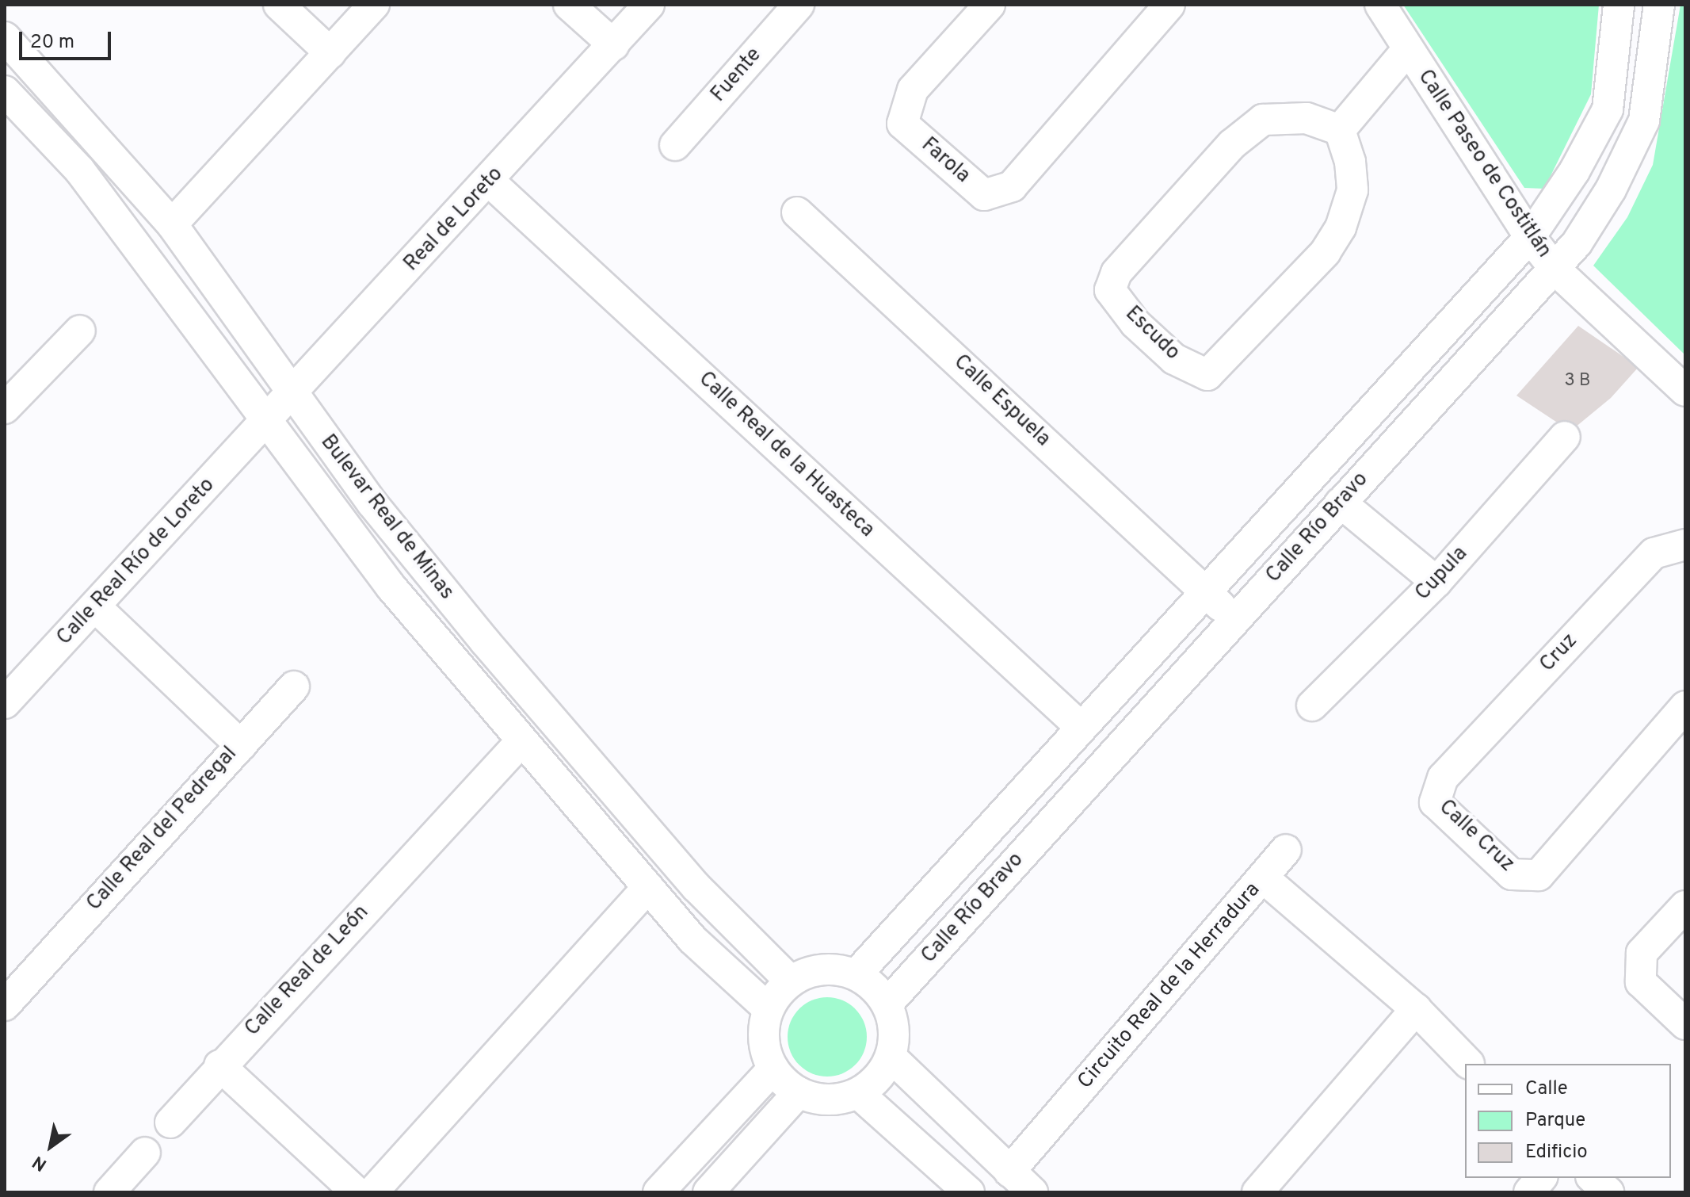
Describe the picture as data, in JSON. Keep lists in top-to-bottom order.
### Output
{
  "streets": {
    "street": [
      "Fuente",
      "Farola",
      "Calle Paseo de Costitlán",
      "Real de Loreto",
      "Escudo",
      "Calle Espuela",
      "Calle Real de la Huasteca",
      "Bulevar Real de Minas",
      "Calle Río Bravo",
      "Calle Real Río de Loreto",
      "Cupula",
      "Cruz",
      "Calle Real del Pedregal",
      "Calle Cruz",
      "Calle Real de León",
      "Circuito Real de la Herradura"
    ]
  },
  "crossings": [
    ["Calle Paseo de Costitlán", "Calle Río Bravo"],
    ["Real de Loreto", "Calle Real de la Huasteca"],
    ["Real de Loreto", "Bulevar Real de Minas"],
    ["Real de Loreto", "Calle Real Río de Loreto"],
    ["Calle Espuela", "Calle Río Bravo"],
    ["Calle Real de la Huasteca", "Calle Río Bravo"],
    ["Bulevar Real de Minas", "Calle Río Bravo"],
    ["Bulevar Real de Minas", "Calle Real Río de Loreto"],
    ["Bulevar Real de Minas", "Calle Real de León"],
    ["Calle Real Río de Loreto", "Calle Real del Pedregal"],
    ["Cruz", "Calle Cruz"]
  ],
  "house_numbers": ["3 B"],
  "legend": ["Calle", "Parque", "Edificio"],
  "scale_bar": "20 m",
  "north": "bottom left"
}
